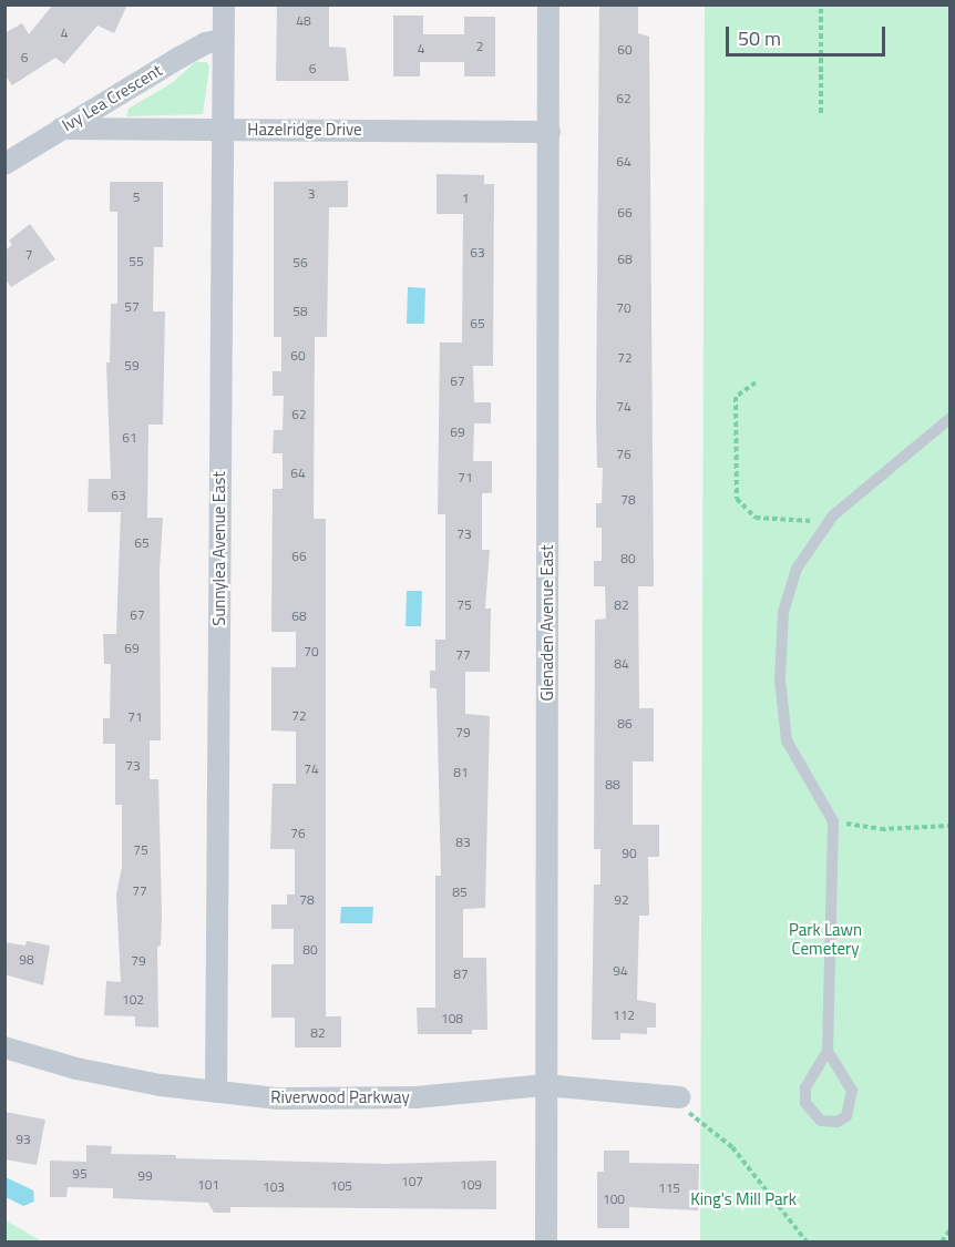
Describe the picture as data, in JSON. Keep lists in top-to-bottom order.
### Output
{
  "streets": {
    "street": [
      "Ivy Lea Crescent",
      "Hazelridge Drive",
      "Sunnylea Avenue East",
      "Glenaden Avenue East",
      "Riverwood Parkway"
    ]
  },
  "crossings": [
    ["Ivy Lea Crescent", "Hazelridge Drive"],
    ["Ivy Lea Crescent", "Sunnylea Avenue East"],
    ["Hazelridge Drive", "Sunnylea Avenue East"],
    ["Hazelridge Drive", "Glenaden Avenue East"],
    ["Sunnylea Avenue East", "Riverwood Parkway"],
    ["Glenaden Avenue East", "Riverwood Parkway"]
  ],
  "parks": ["Park Lawn Cemetery", "King's Mill Park"],
  "house_numbers": [
    "48",
    "4",
    "2",
    "4",
    "60",
    "6",
    "6",
    "62",
    "64",
    "3",
    "5",
    "1",
    "66",
    "63",
    "7",
    "68",
    "55",
    "56",
    "57",
    "70",
    "58",
    "65",
    "60",
    "72",
    "59",
    "67",
    "74",
    "62",
    "69",
    "61",
    "76",
    "64",
    "71",
    "63",
    "78",
    "73",
    "65",
    "66",
    "80",
    "75",
    "82",
    "67",
    "68",
    "69",
    "70",
    "77",
    "84",
    "72",
    "71",
    "86",
    "79",
    "73",
    "74",
    "81",
    "88",
    "76",
    "83",
    "75",
    "90",
    "77",
    "85",
    "78",
    "92",
    "80",
    "98",
    "79",
    "94",
    "87",
    "102",
    "112",
    "108",
    "82",
    "93",
    "95",
    "99",
    "107",
    "101",
    "109",
    "105",
    "103",
    "115",
    "100"
  ],
  "scale_bar": "50 m"
}
